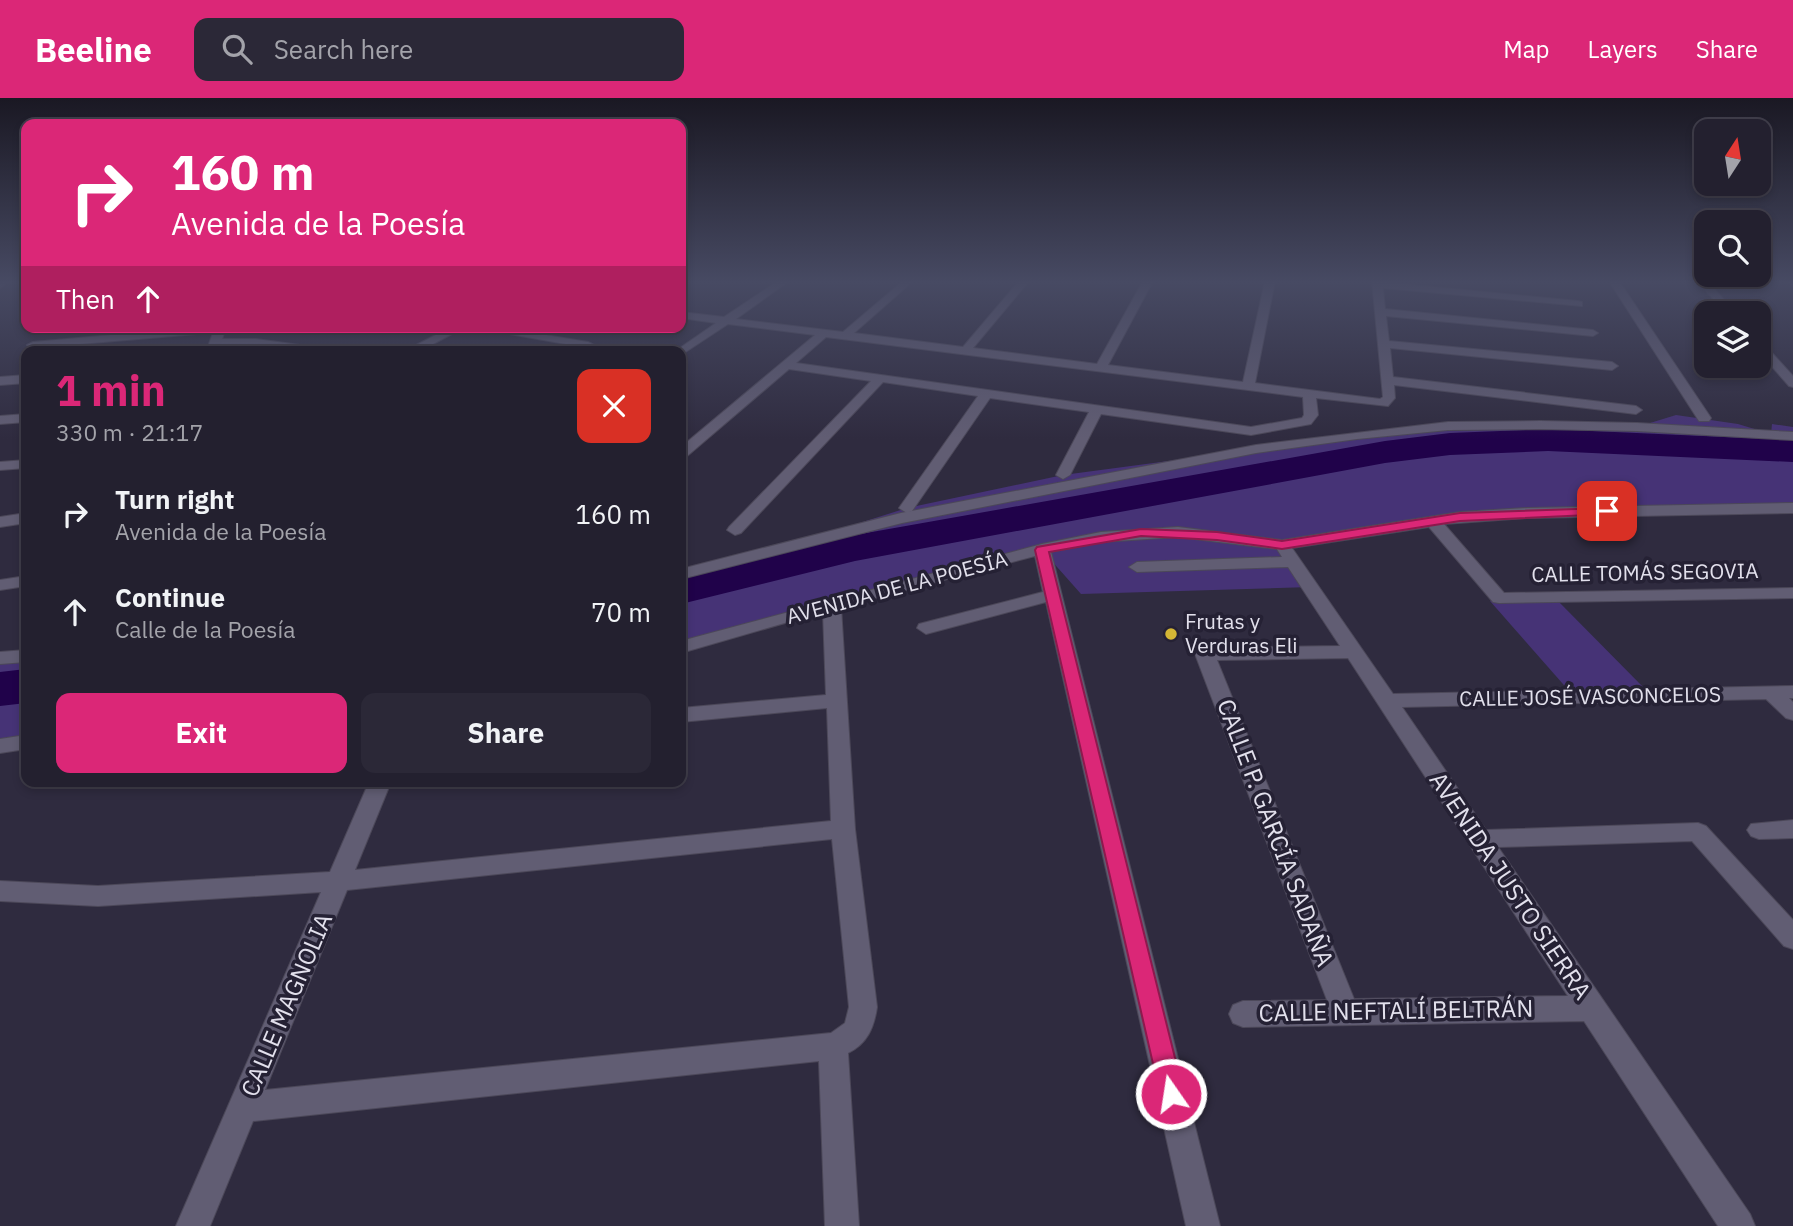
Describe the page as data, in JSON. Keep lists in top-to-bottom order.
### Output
{
  "streets": {
    "street": [
      "CALLE TOMÁS SEGOVIA",
      "AVENIDA DE LA POESÍA",
      "CALLE JOSÉ VASCONCELOS",
      "CALLE P. GARCÍA SADAÑA",
      "AVENIDA JUSTO SIERRA",
      "CALLE MAGNOLIA",
      "CALLE NEFTALÍ BELTRÁN"
    ]
  },
  "crossings": [
    ["AVENIDA DE LA POESÍA", "AVENIDA JUSTO SIERRA"],
    ["CALLE JOSÉ VASCONCELOS", "AVENIDA JUSTO SIERRA"],
    ["CALLE P. GARCÍA SADAÑA", "AVENIDA JUSTO SIERRA"],
    ["CALLE P. GARCÍA SADAÑA", "CALLE NEFTALÍ BELTRÁN"],
    ["AVENIDA JUSTO SIERRA", "CALLE NEFTALÍ BELTRÁN"]
  ],
  "places": ["Frutas y Verduras Eli"],
  "north": "top",
  "page": {
    "header": "Beeline",
    "search": "Search here",
    "nav": ["Map", "Layers", "Share"],
    "turn": ["160 m", "Avenida de la Poesía"],
    "then": "Then",
    "heading": ["1 min", "330 m · 21:17"],
    "list": [
      {
        "name": "Turn right",
        "note": "Avenida de la Poesía",
        "value": "160 m"
      },
      {
        "name": "Continue",
        "note": "Calle de la Poesía",
        "value": "70 m"
      }
    ],
    "buttons": ["Exit", "Share"]
  }
}
